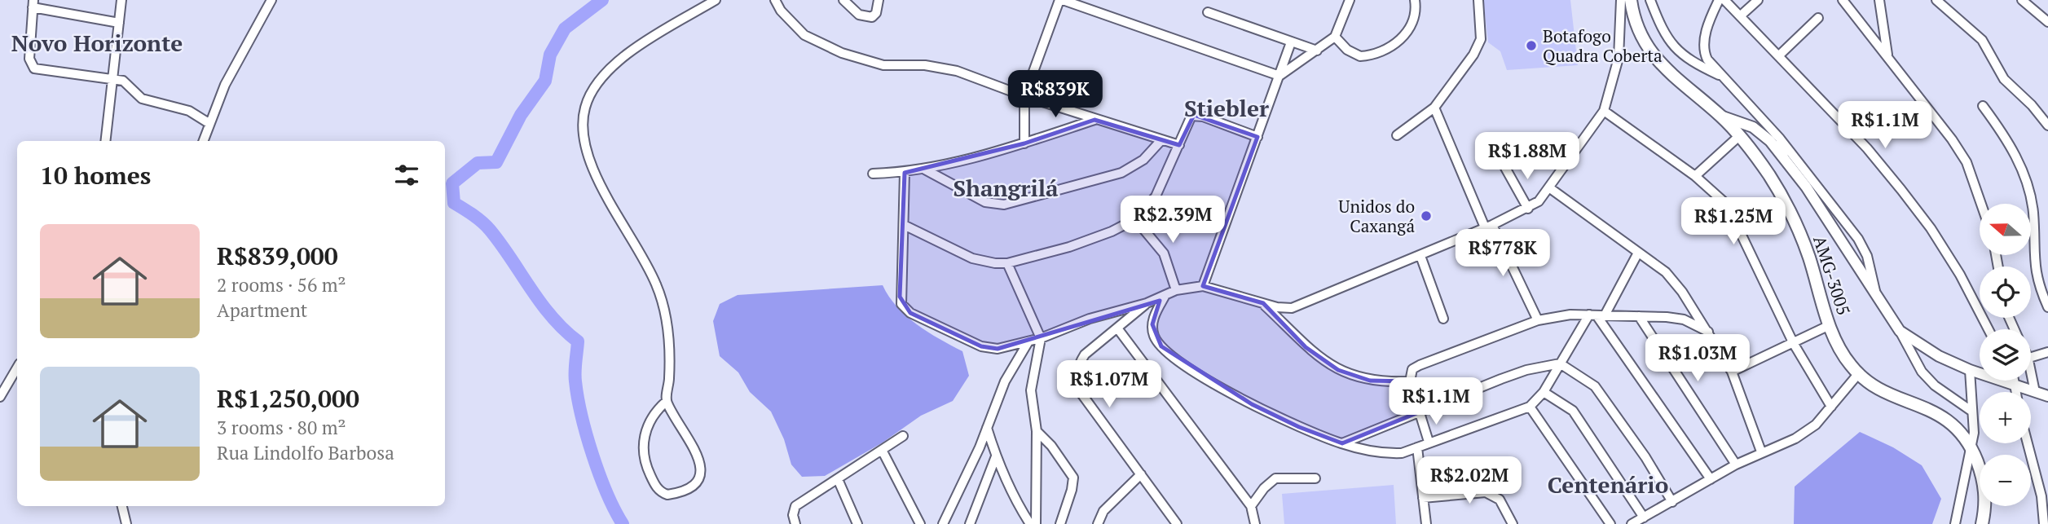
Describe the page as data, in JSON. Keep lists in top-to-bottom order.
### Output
{
  "streets": {
    "main road": ["AMG-3005"]
  },
  "districts": [
    "Novo Horizonte",
    "Stiebler",
    "Shangrilá",
    "Centenário"
  ],
  "places": ["Botafogo Quadra Coberta", "Unidos do Caxangá"],
  "north": "left",
  "page": {
    "price": [
      "R$839K",
      "R$1.1M",
      "R$1.88M",
      "R$2.39M",
      "R$1.25M",
      "R$778K",
      "R$1.03M",
      "R$1.07M",
      "R$1.1M",
      "R$2.02M"
    ],
    "heading": "10 homes",
    "map_buttons": ["+", "−"],
    "list": [
      {
        "name": "R$839,000",
        "note": "2 rooms · 56 m² · Apartment"
      },
      {
        "name": "R$1,250,000",
        "note": "3 rooms · 80 m² · Rua Lindolfo Barbosa"
      }
    ]
  }
}
